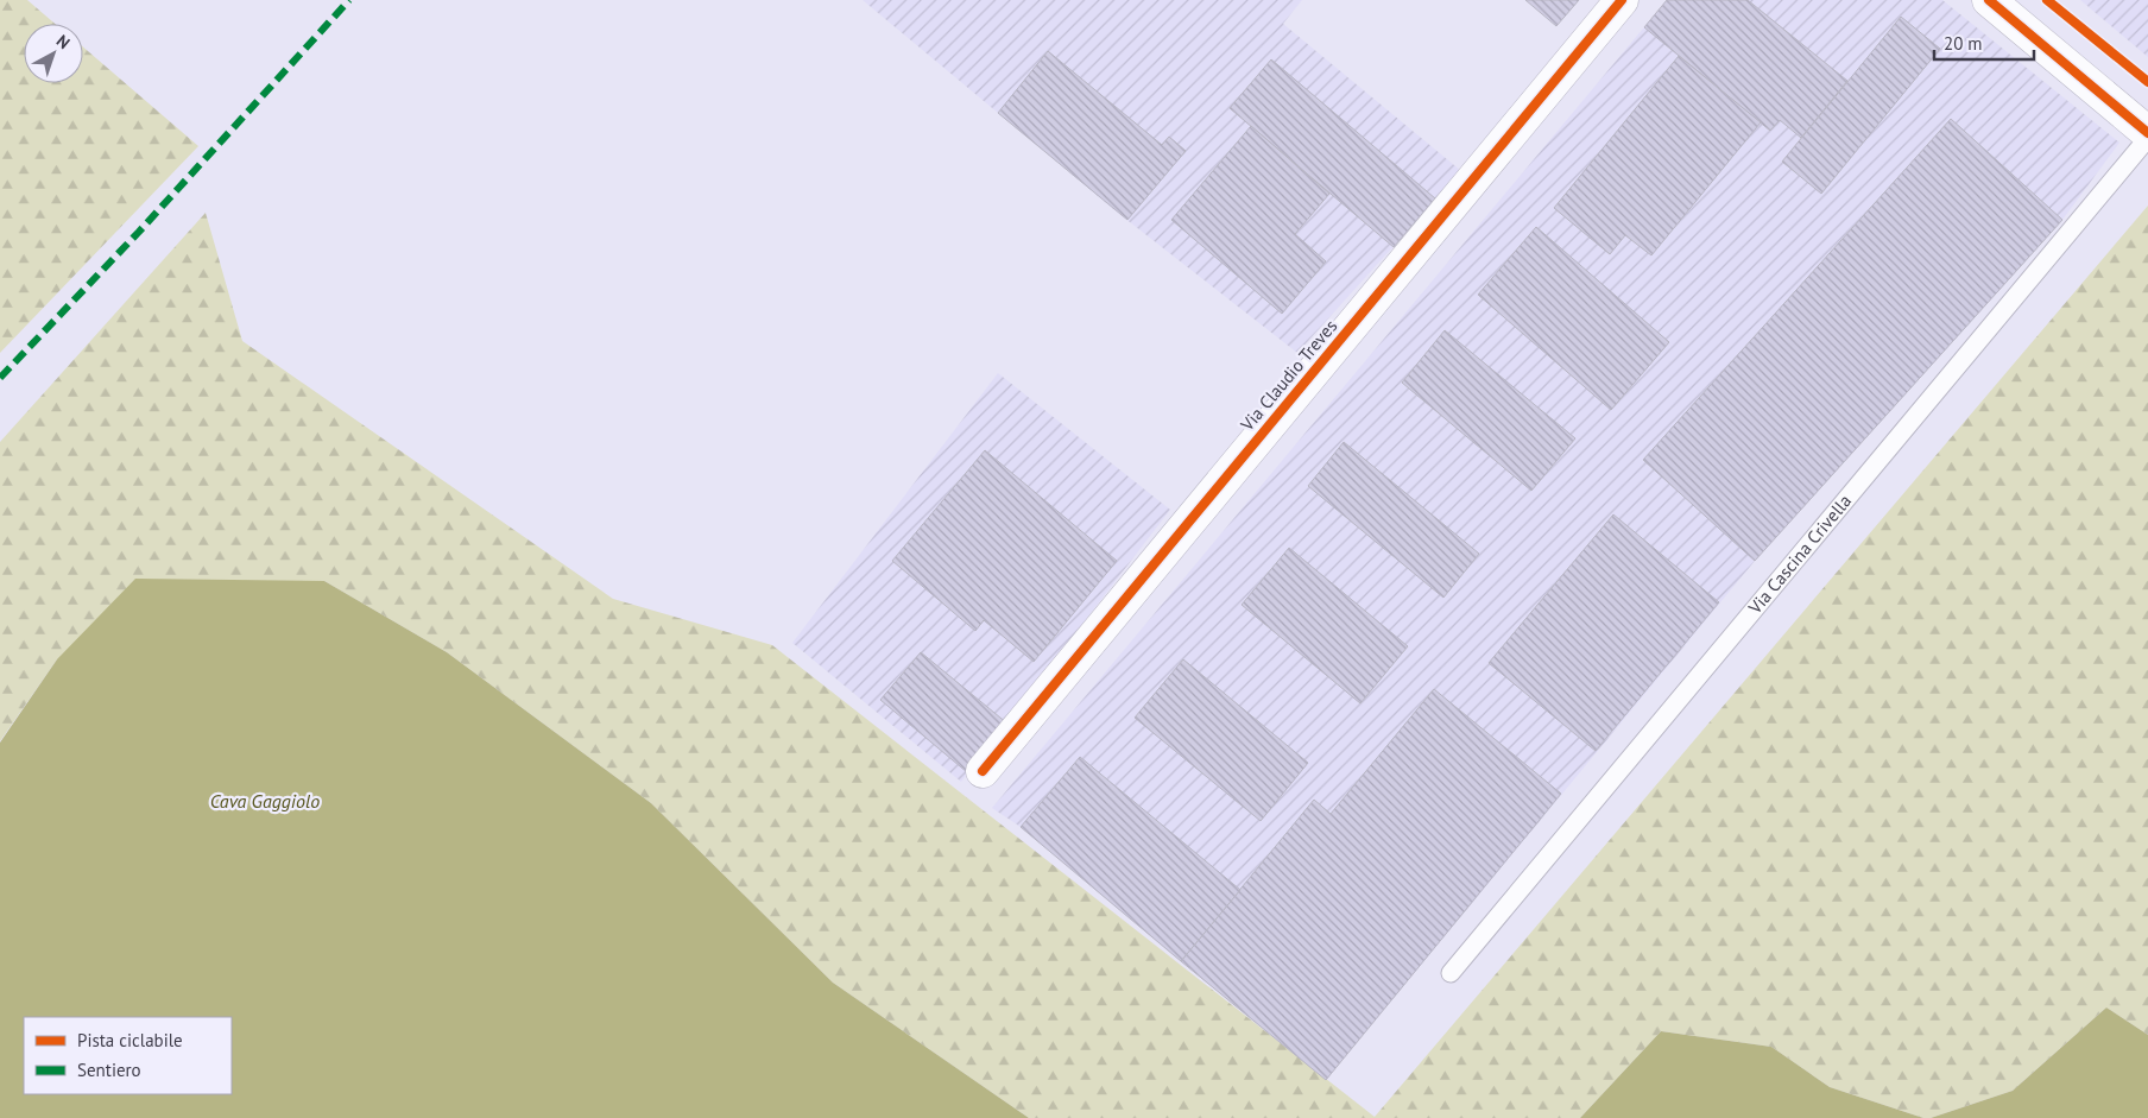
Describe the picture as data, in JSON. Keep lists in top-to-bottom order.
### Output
{
  "streets": {
    "street": ["Via Claudio Treves"],
    "lane": ["Via Cascina Crivella"]
  },
  "water": ["Cava Gaggiolo"],
  "legend": ["Pista ciclabile", "Sentiero"],
  "scale_bar": "20 m",
  "north": "top right"
}
